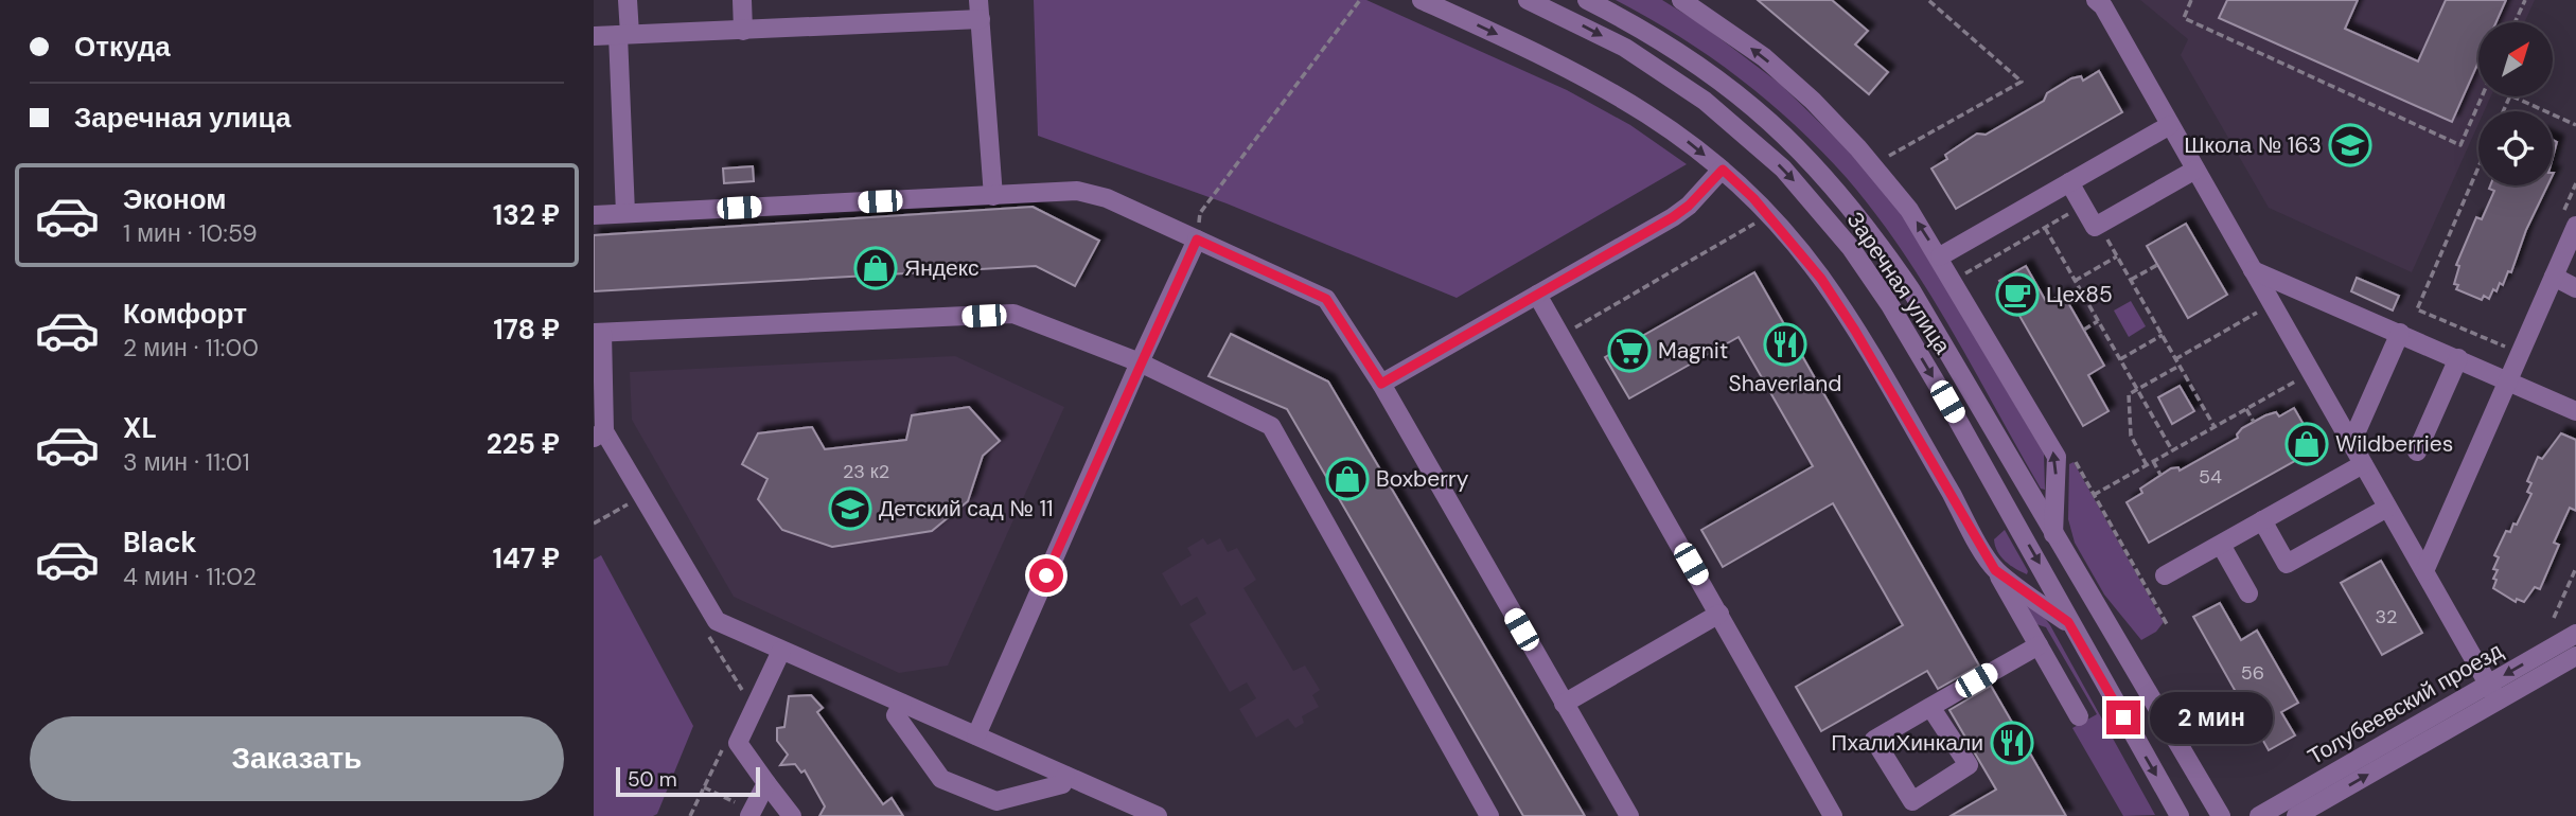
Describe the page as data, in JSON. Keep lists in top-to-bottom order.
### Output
{
  "streets": {
    "street": ["Заречная улица", "Толубеевский проезд"]
  },
  "places": {
    "school or university": ["Школа № 163", "Детский сад № 11"],
    "shop": ["Яндекс", "Wildberries", "Boxberry"],
    "cafe": ["Цех85"],
    "restaurant": ["Shaverland", "ПхалиХинкали"],
    "supermarket": ["Magnit"]
  },
  "house_numbers": [
    "23 к2",
    "54",
    "32",
    "56"
  ],
  "scale_bar": "50 m",
  "north": "top right",
  "page": {
    "banner": ["Откуда", "Заречная улица"],
    "list": [
      {
        "name": "Эконом",
        "note": "1 мин · 10:59",
        "value": "132 ₽"
      },
      {
        "name": "Комфорт",
        "note": "2 мин · 11:00",
        "value": "178 ₽"
      },
      {
        "name": "XL",
        "note": "3 мин · 11:01",
        "value": "225 ₽"
      },
      {
        "name": "Black",
        "note": "4 мин · 11:02",
        "value": "147 ₽"
      }
    ],
    "bubble": "2 мин",
    "buttons": "Заказать",
    "scale": "50 m"
  }
}
